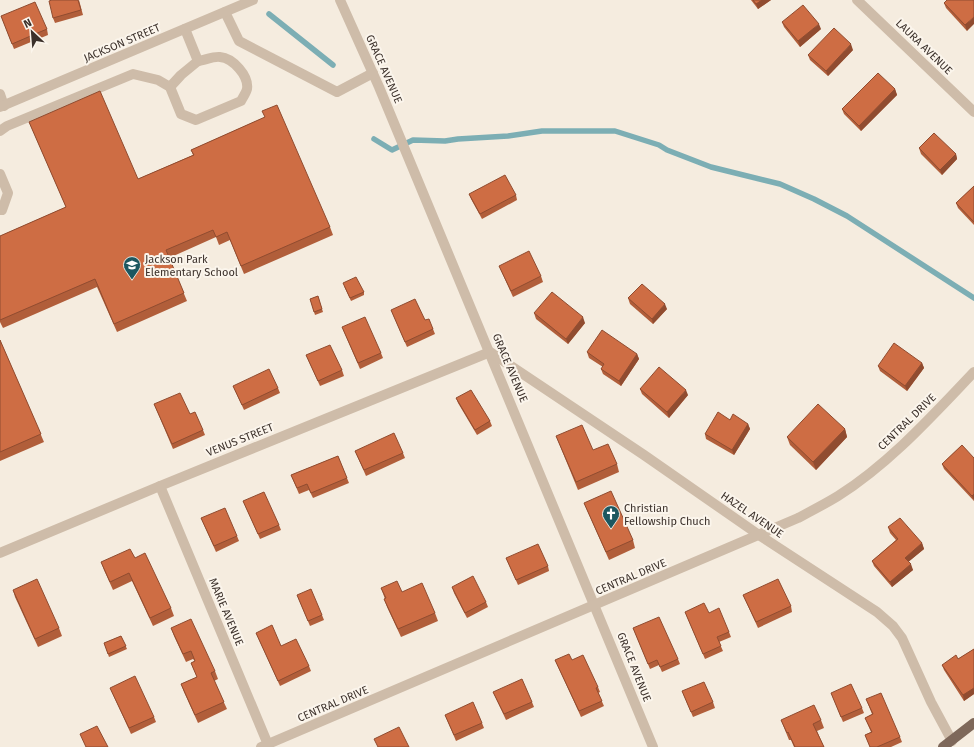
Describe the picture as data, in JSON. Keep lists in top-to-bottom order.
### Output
{
  "streets": {
    "street": [
      "JACKSON STREET",
      "LAURA AVENUE",
      "GRACE AVENUE",
      "CENTRAL DRIVE",
      "VENUS STREET",
      "HAZEL AVENUE",
      "MARIE AVENUE"
    ]
  },
  "crossings": [
    ["GRACE AVENUE", "CENTRAL DRIVE"],
    ["GRACE AVENUE", "VENUS STREET"],
    ["GRACE AVENUE", "HAZEL AVENUE"],
    ["CENTRAL DRIVE", "HAZEL AVENUE"],
    ["CENTRAL DRIVE", "MARIE AVENUE"],
    ["VENUS STREET", "HAZEL AVENUE"],
    ["VENUS STREET", "MARIE AVENUE"]
  ],
  "places": {
    "school or university": ["Jackson Park Elementary School"],
    "church": ["Christian Fellowship Chuch"]
  },
  "north": "top left"
}
